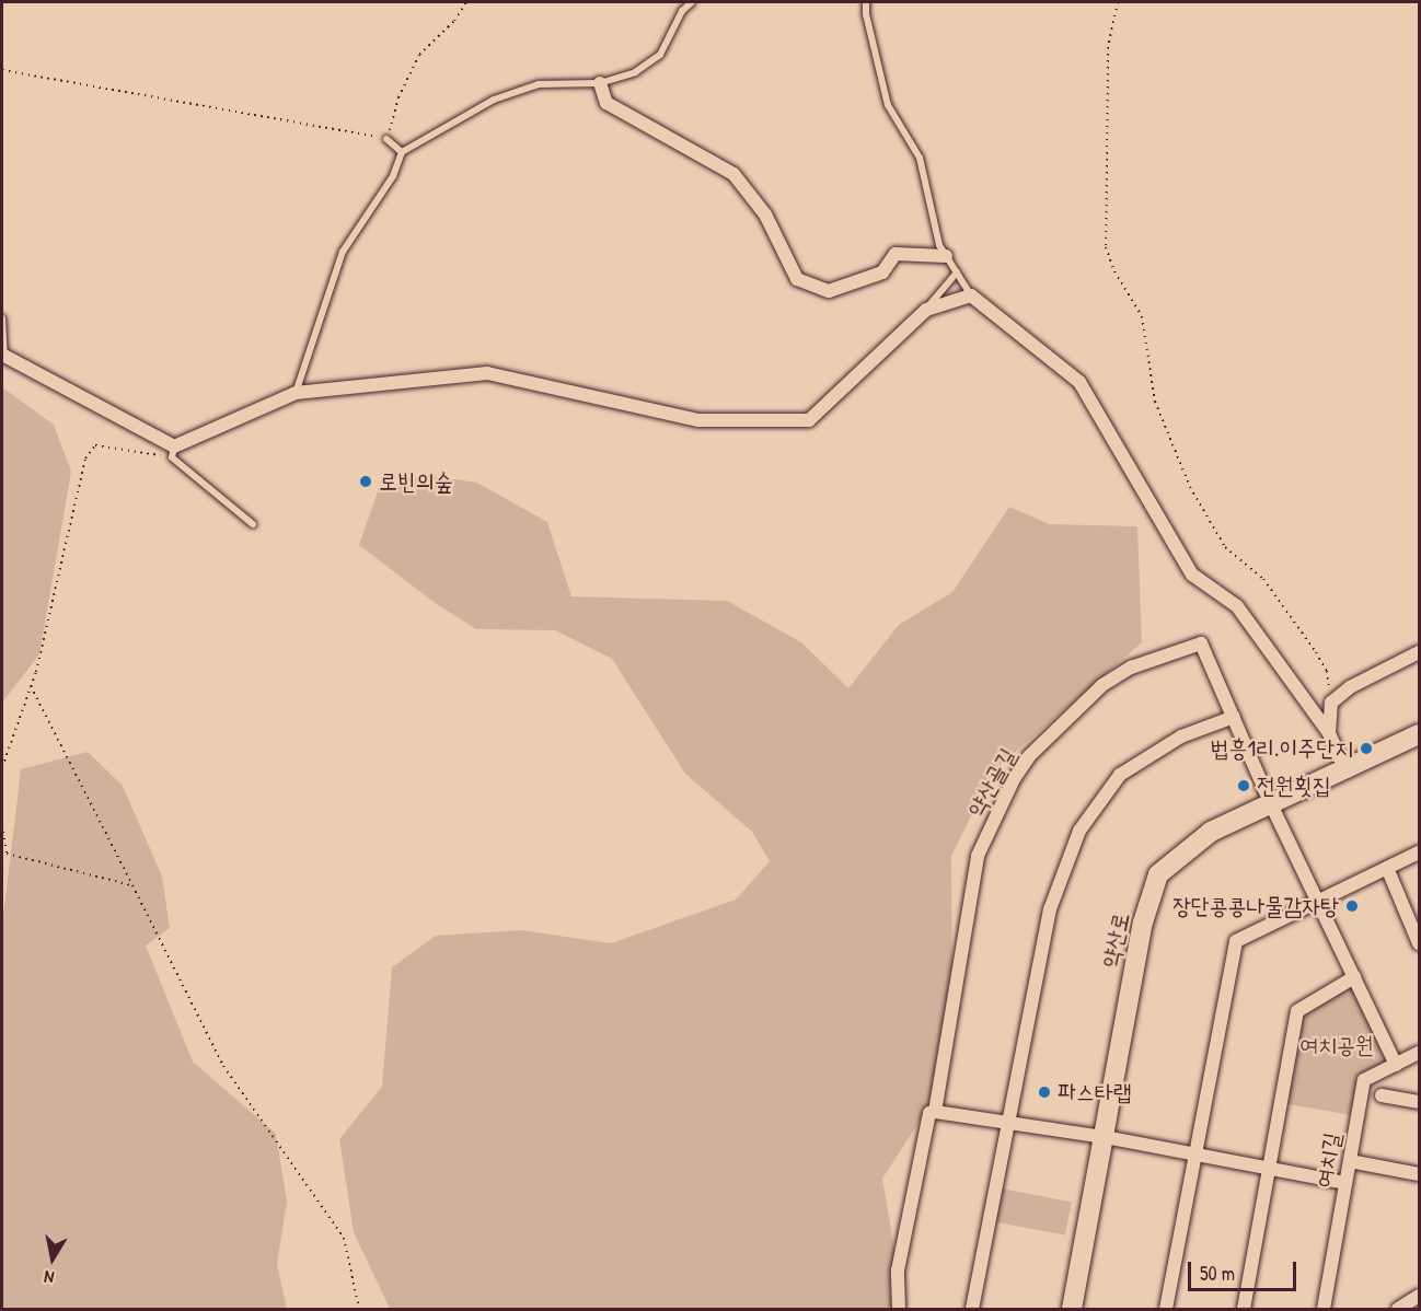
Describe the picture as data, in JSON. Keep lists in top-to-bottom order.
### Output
{
  "streets": {
    "street": ["약산골길", "약산로", "여치길"]
  },
  "crossings": [
    ["약산골길", "약산로"],
    ["약산골길", "여치길"]
  ],
  "parks": ["여치공원"],
  "places": [
    "로빈의숲",
    "법흥1리.이주단지",
    "전원횟집",
    "장단콩콩나물감자탕",
    "파스타랩"
  ],
  "scale_bar": "50 m",
  "north": "bottom"
}
